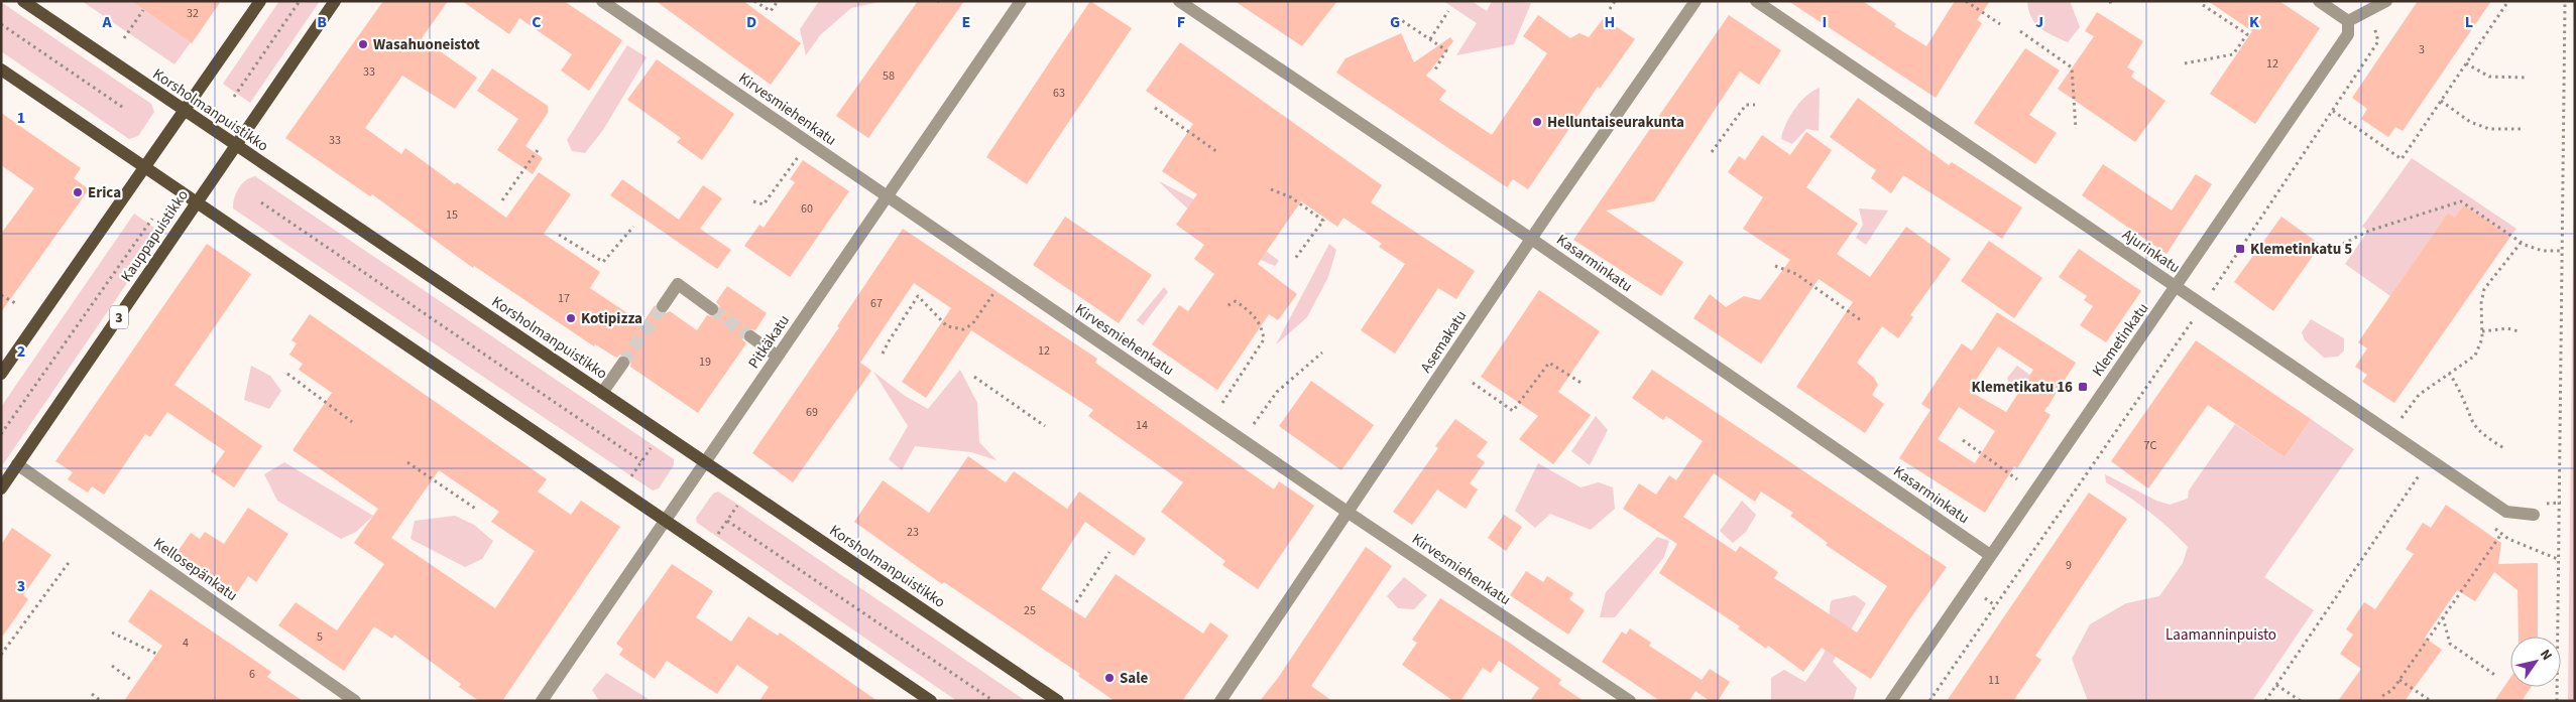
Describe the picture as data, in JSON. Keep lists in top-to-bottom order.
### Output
{
  "streets": {
    "main road": ["Korsholmanpuistikko", "Kauppapuistikko", "3"],
    "street": [
      "Kirvesmiehenkatu",
      "Ajurinkatu",
      "Kasarminkatu",
      "Klemetinkatu",
      "Pitkäkatu",
      "Asemakatu",
      "Kellosepänkatu"
    ]
  },
  "crossings": [
    ["Kirvesmiehenkatu", "Pitkäkatu"],
    ["Kirvesmiehenkatu", "Asemakatu"],
    ["Korsholmanpuistikko", "Kauppapuistikko"],
    ["Korsholmanpuistikko", "Pitkäkatu"],
    ["Kauppapuistikko", "Kellosepänkatu"],
    ["Ajurinkatu", "Klemetinkatu"],
    ["Kasarminkatu", "Klemetinkatu"],
    ["Kasarminkatu", "Asemakatu"]
  ],
  "parks": ["Laamanninpuisto"],
  "places": {
    "other": [
      "Wasahuoneistot",
      "Helluntaiseurakunta",
      "Erica",
      "Kotipizza",
      "Sale"
    ],
    "transit": ["Klemetinkatu 5", "Klemetikatu 16"]
  },
  "house_numbers": [
    "32",
    "3",
    "12",
    "33",
    "58",
    "63",
    "33",
    "60",
    "15",
    "17",
    "67",
    "12",
    "19",
    "69",
    "14",
    "7C",
    "23",
    "9",
    "25",
    "5",
    "4",
    "6",
    "11"
  ],
  "north": "top right",
  "grid": {
    "columns": [
      "A",
      "B",
      "C",
      "D",
      "E",
      "F",
      "G",
      "H",
      "I",
      "J",
      "K",
      "L"
    ],
    "rows": ["1", "2", "3"]
  }
}
